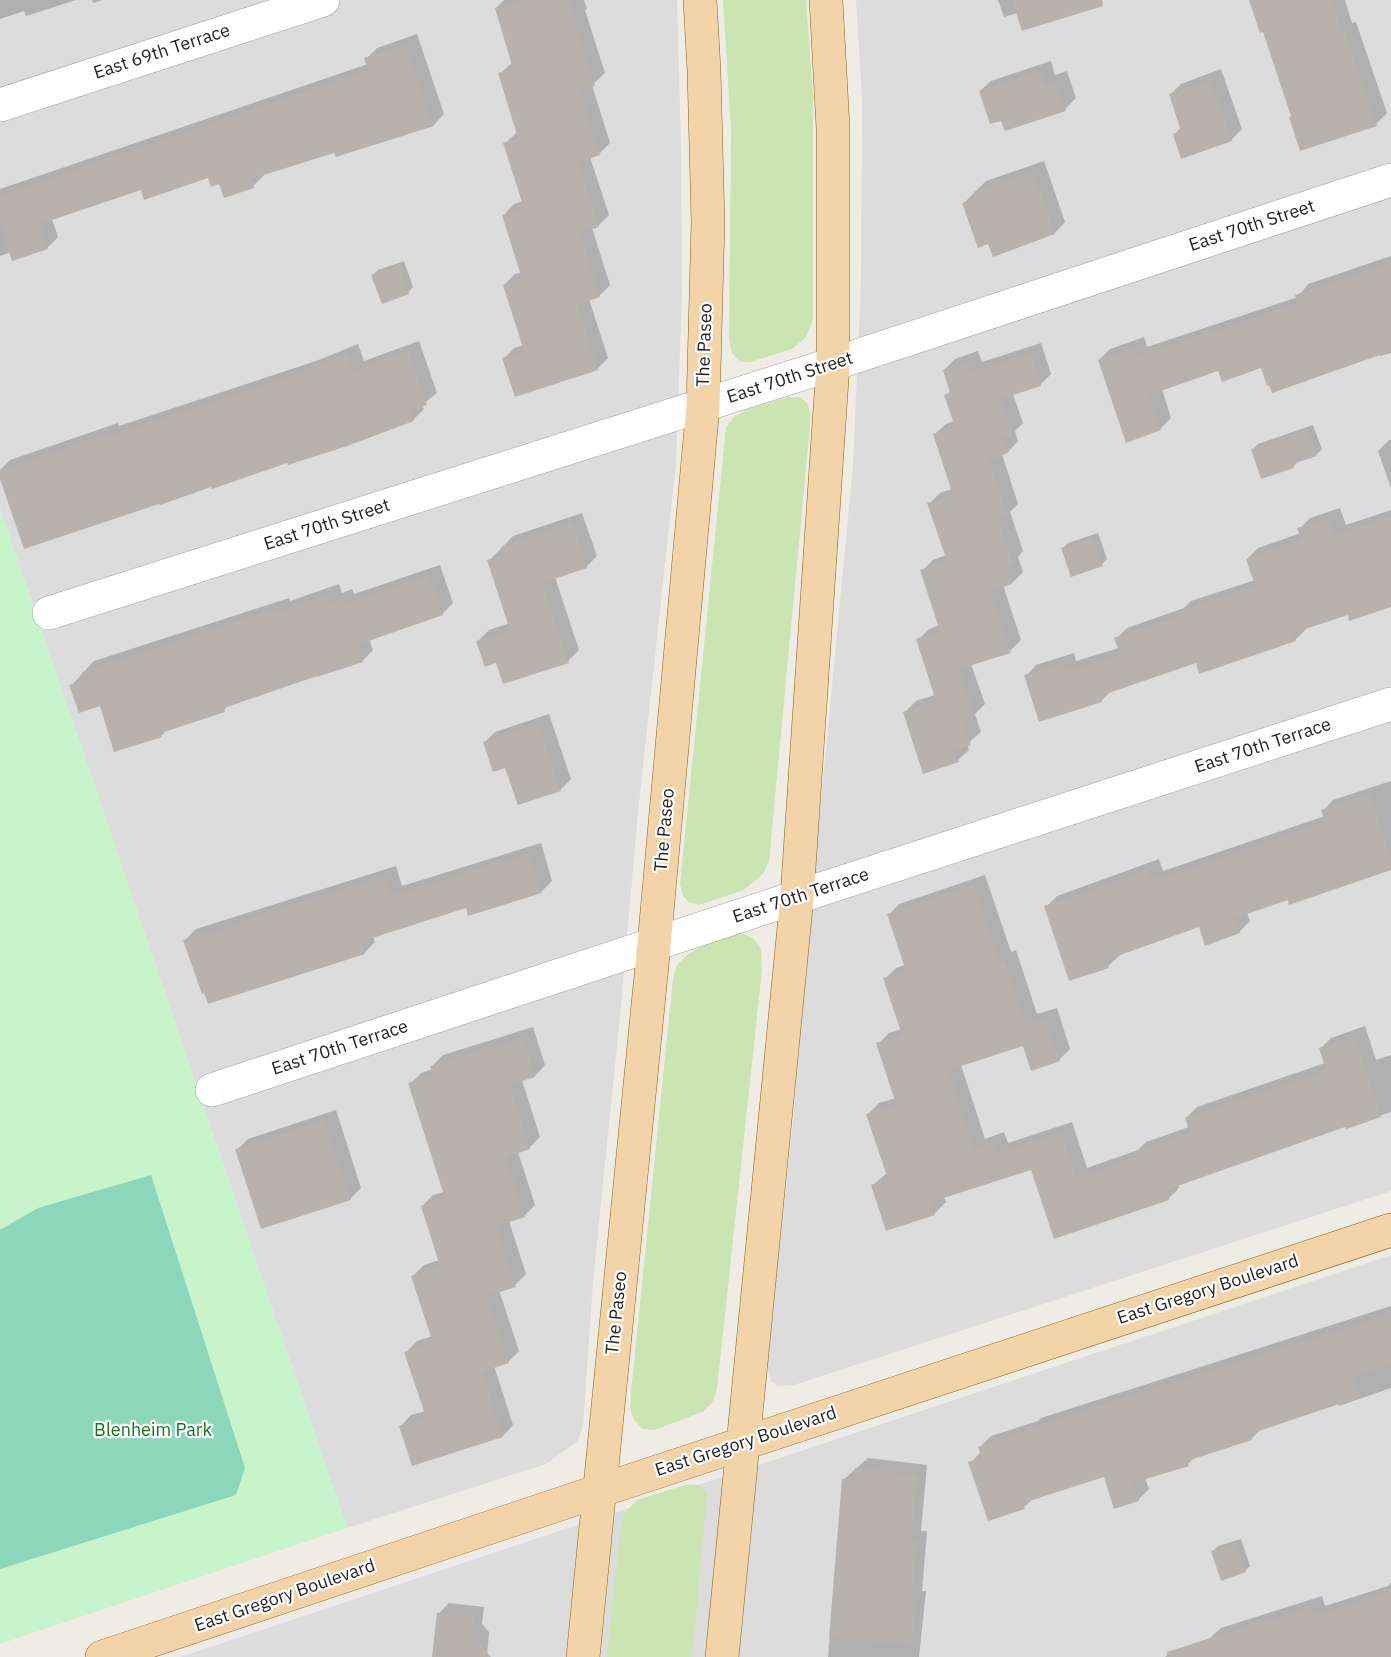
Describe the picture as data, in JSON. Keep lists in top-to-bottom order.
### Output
{
  "streets": {
    "main road": ["The Paseo", "East Gregory Boulevard"],
    "street": ["East 69th Terrace", "East 70th Street", "East 70th Terrace"]
  },
  "crossings": [
    ["East 70th Street", "The Paseo"],
    ["The Paseo", "East 70th Terrace"],
    ["The Paseo", "East Gregory Boulevard"]
  ],
  "parks": ["Blenheim Park"]
}
